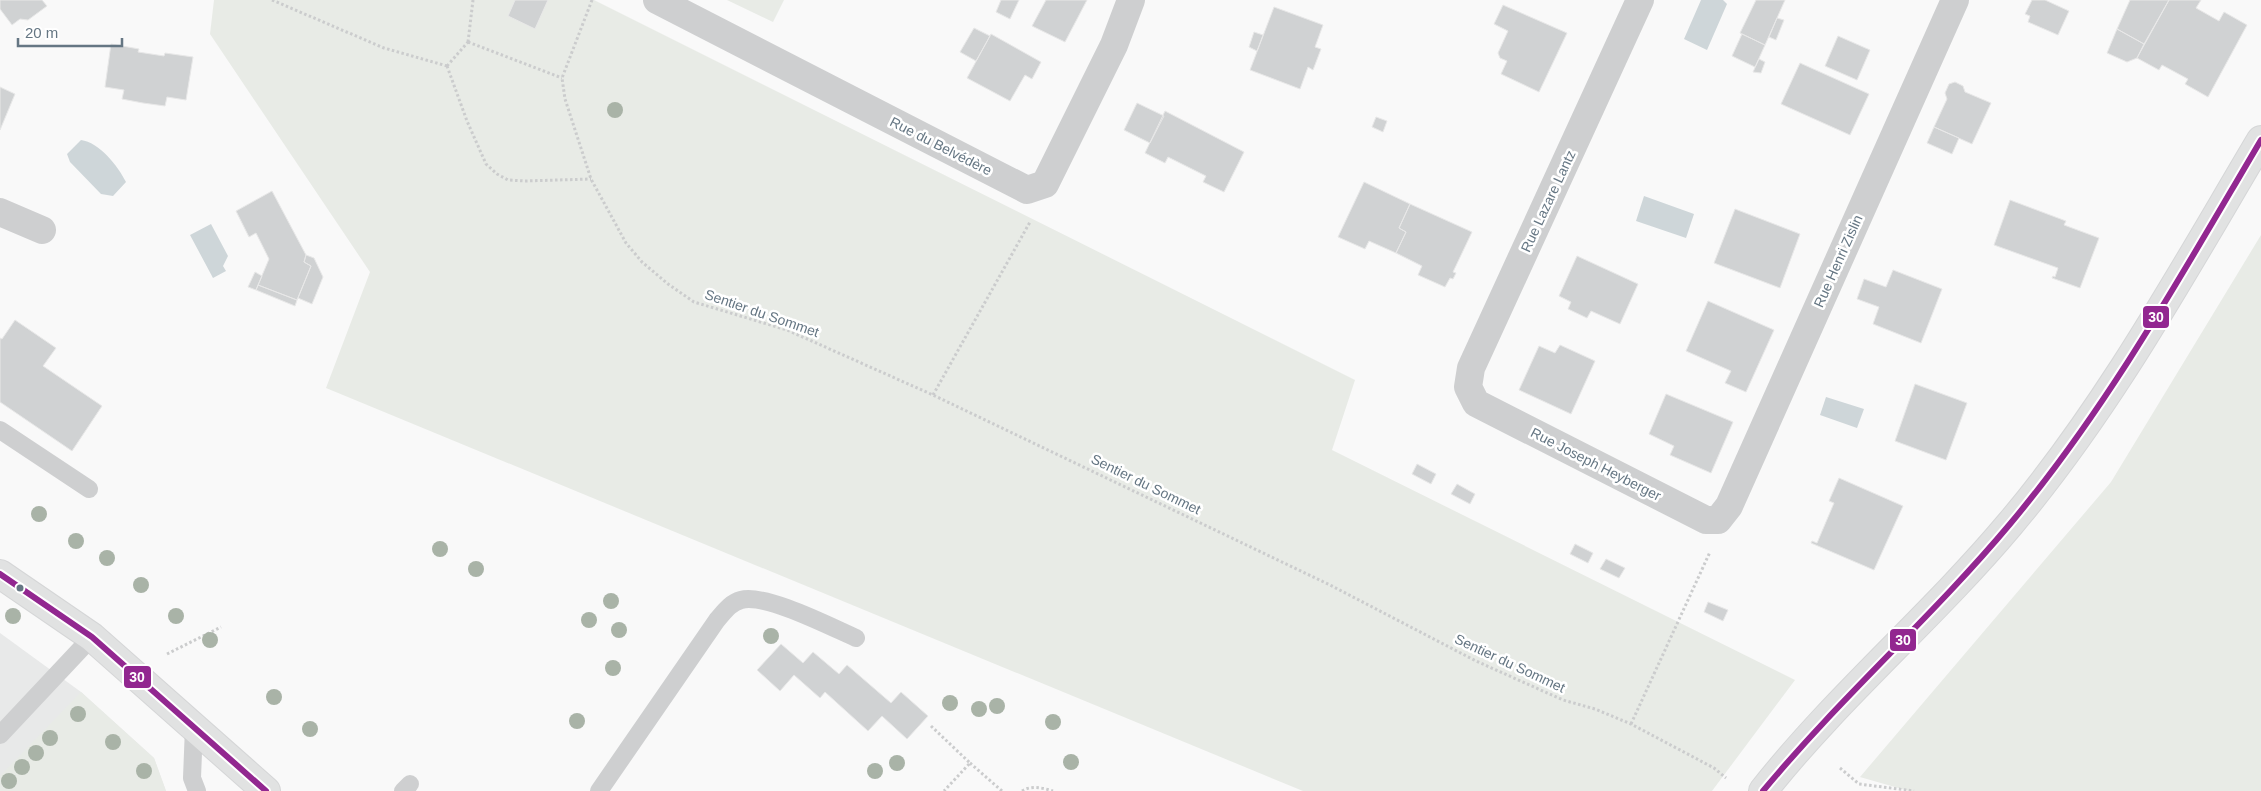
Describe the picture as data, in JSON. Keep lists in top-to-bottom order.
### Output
{
  "streets": {
    "street": [
      "Rue du Belvédère",
      "Rue Lazare Lantz",
      "Rue Henri Zislin",
      "Rue Joseph Heyberger"
    ],
    "path": ["Sentier du Sommet"]
  },
  "crossings": [
    ["Rue Lazare Lantz", "Rue Joseph Heyberger"],
    ["Rue Henri Zislin", "Rue Joseph Heyberger"]
  ],
  "lines": ["transit line 30"],
  "scale_bar": "20 m"
}
